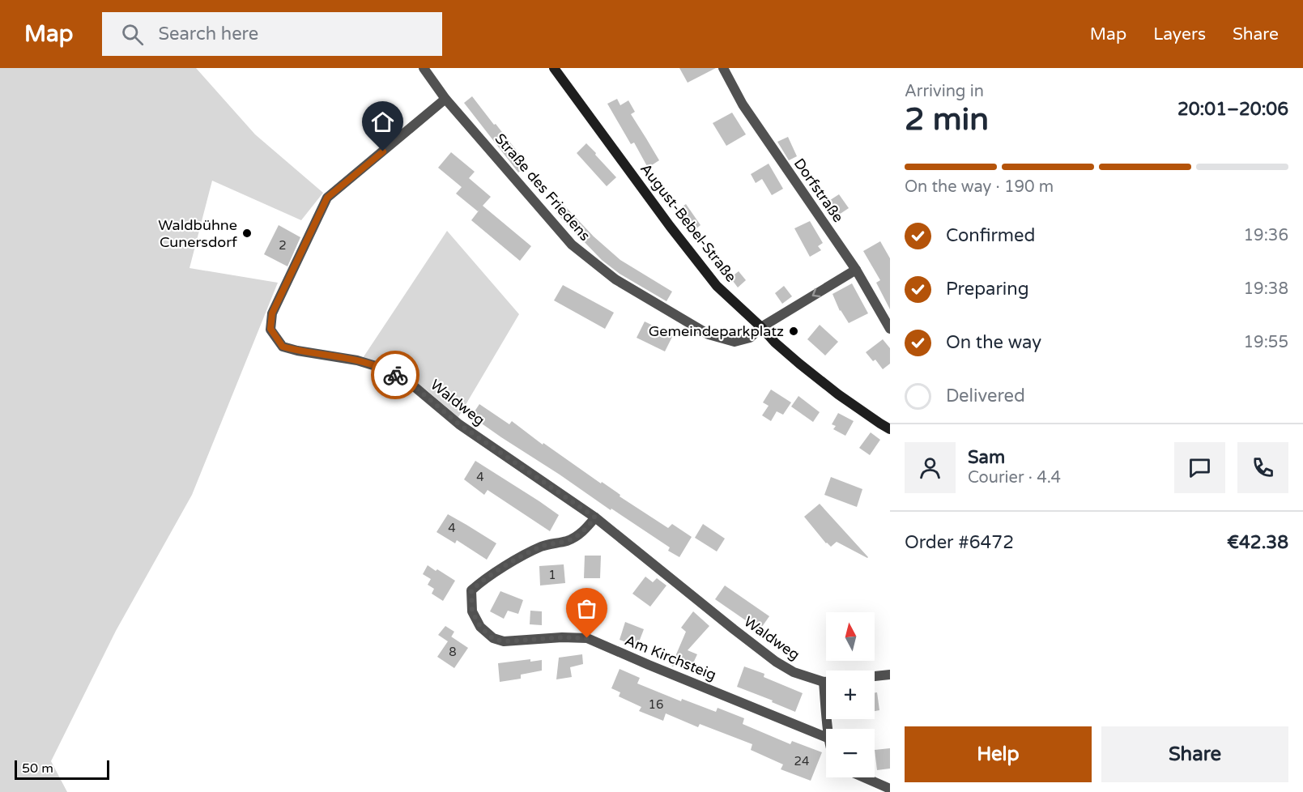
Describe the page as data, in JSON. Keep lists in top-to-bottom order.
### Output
{
  "streets": {
    "main road": ["August-Bebel-Straße"],
    "street": [
      "Straße des Friedens",
      "Dorfstraße",
      "Waldweg",
      "Am Kirchsteig"
    ]
  },
  "crossings": [
    ["Straße des Friedens", "Dorfstraße"],
    ["Straße des Friedens", "August-Bebel-Straße"],
    ["Straße des Friedens", "Waldweg"],
    ["Waldweg", "Am Kirchsteig"]
  ],
  "places": ["Waldbühne Cunersdorf", "Gemeindeparkplatz"],
  "house_numbers": [
    "2",
    "4",
    "4",
    "1",
    "8",
    "16",
    "24"
  ],
  "scale_bar": "50 m",
  "north": "top",
  "page": {
    "header": "Map",
    "search": "Search here",
    "nav": ["Map", "Layers", "Share"],
    "heading": ["2 min", "Arriving in", "20:01–20:06"],
    "panel": [
      "Sam",
      "Courier · 4.4",
      "Order #6472",
      "€42.38"
    ],
    "bar": "On the way · 190 m",
    "list": [
      ["Confirmed", "19:36"],
      ["Preparing", "19:38"],
      ["On the way", "19:55"],
      "Delivered"
    ],
    "map_buttons": ["+", "−"],
    "buttons": ["Help", "Share"],
    "scale": "50 m"
  }
}
